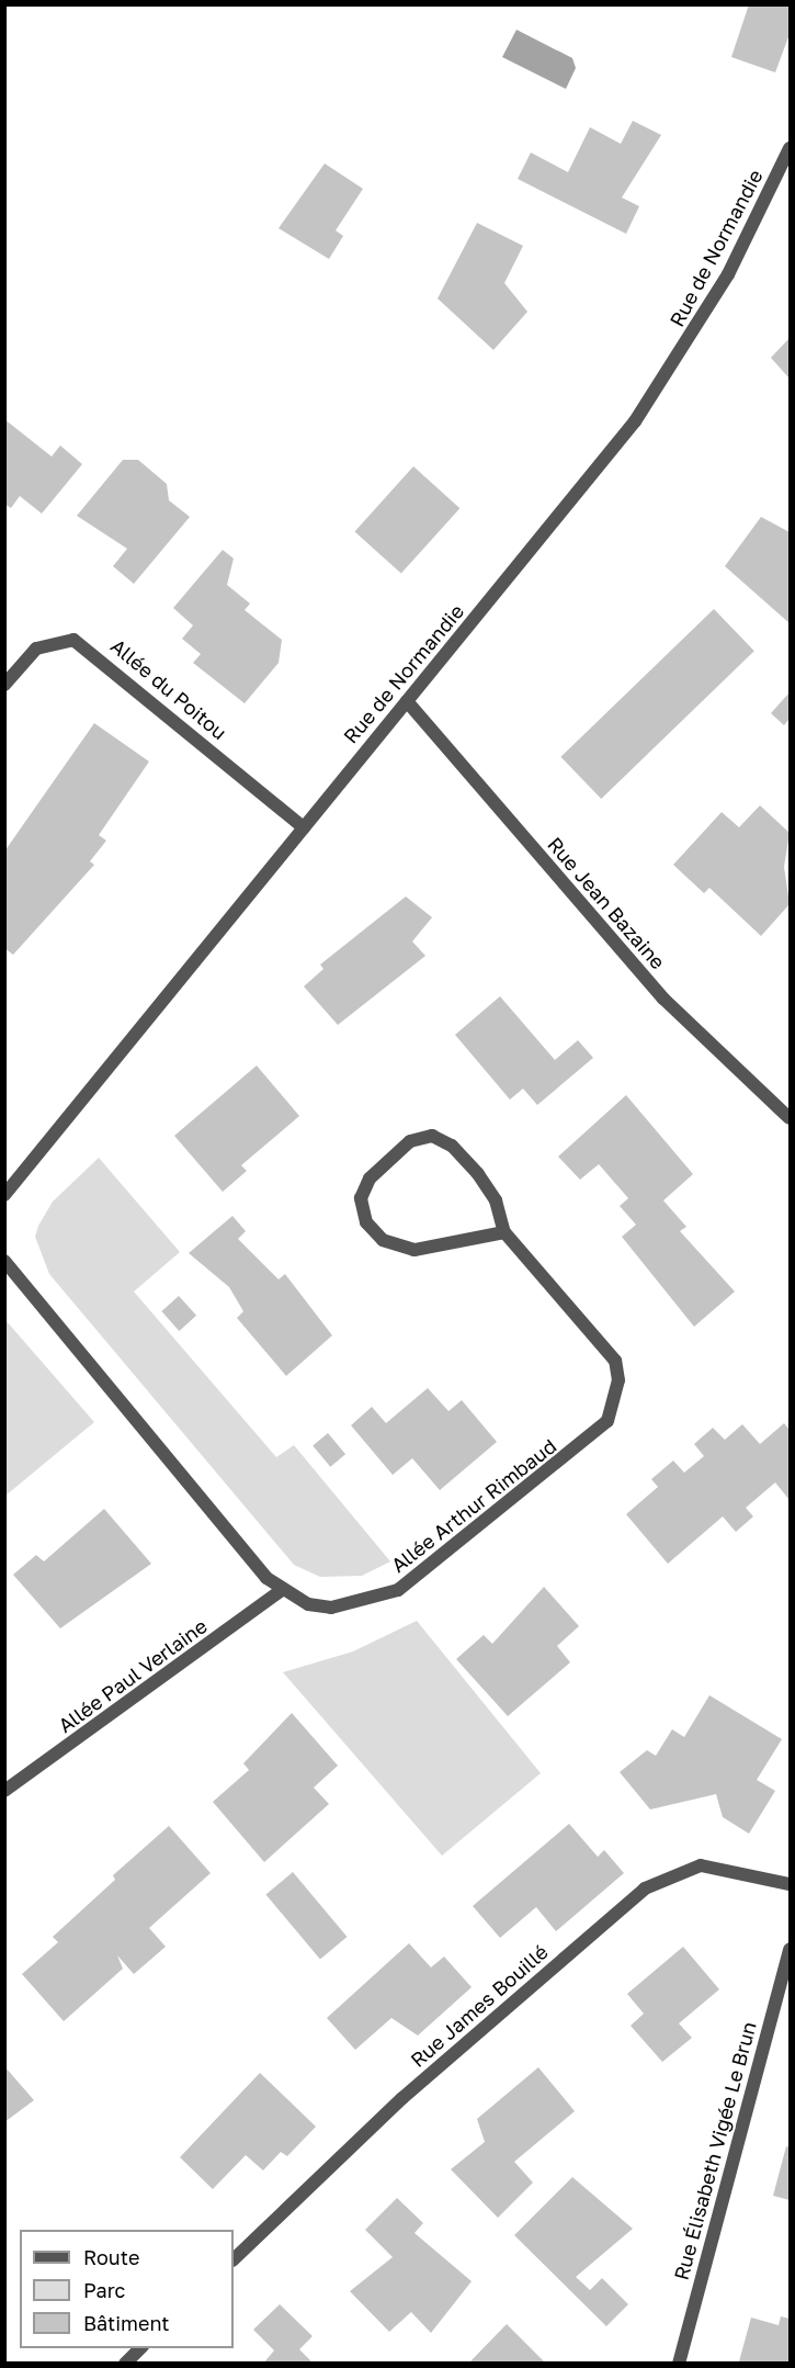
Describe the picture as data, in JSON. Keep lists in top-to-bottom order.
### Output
{
  "streets": {
    "street": [
      "Rue de Normandie",
      "Allée du Poitou",
      "Rue Jean Bazaine",
      "Allée Arthur Rimbaud",
      "Allée Paul Verlaine",
      "Rue James Bouillé",
      "Rue Élisabeth Vigée Le Brun"
    ]
  },
  "crossings": [
    ["Rue de Normandie", "Allée du Poitou"],
    ["Rue de Normandie", "Rue Jean Bazaine"],
    ["Allée Arthur Rimbaud", "Allée Paul Verlaine"]
  ],
  "legend": ["Route", "Parc", "Bâtiment"]
}
